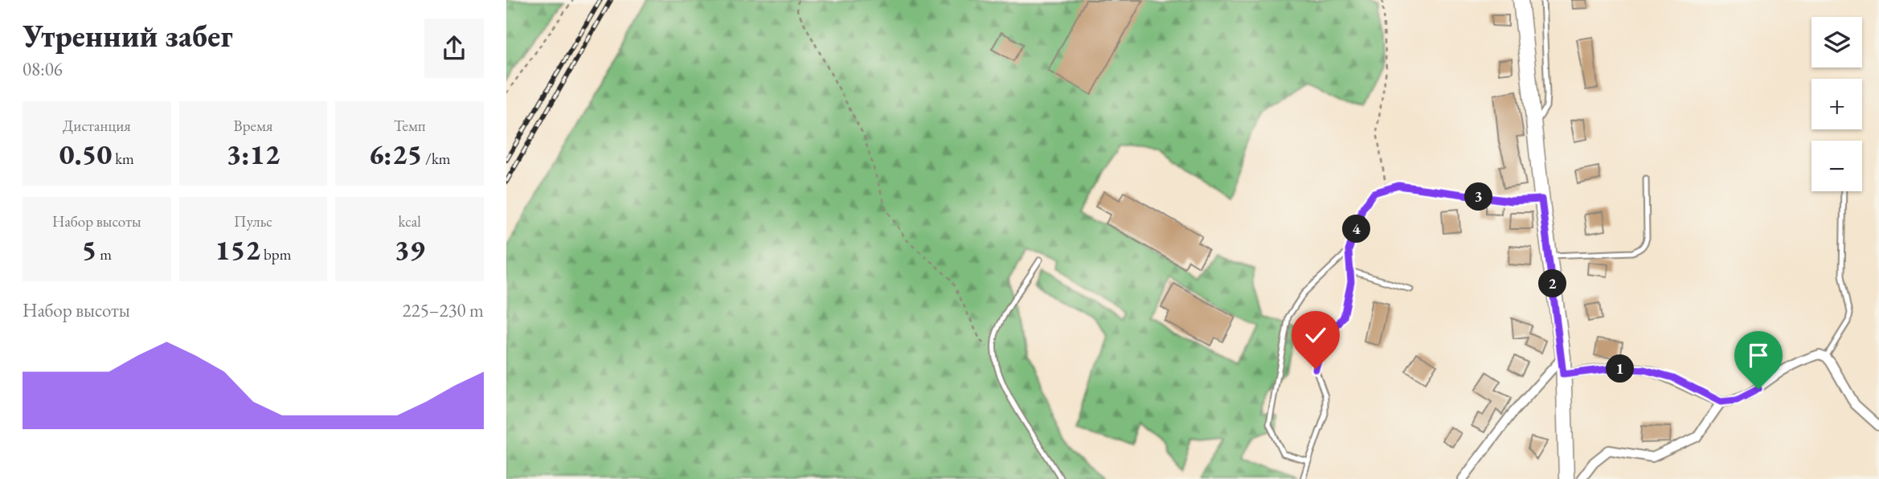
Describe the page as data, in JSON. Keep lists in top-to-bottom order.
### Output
{
  "page": {
    "heading": ["Утренний забег", "08:06"],
    "map_buttons": ["+", "−"],
    "stats": [
      ["Дистанция", "0.50 km"],
      ["Время", "3:12"],
      ["Темп", "6:25 /km"],
      ["Набор высоты", "5 m"],
      ["Пульс", "152 bpm"],
      ["kcal", "39"]
    ],
    "pins": [
      "3",
      "4",
      "2",
      "1"
    ],
    "chart": ["Набор высоты", "225–230 m"]
  }
}
